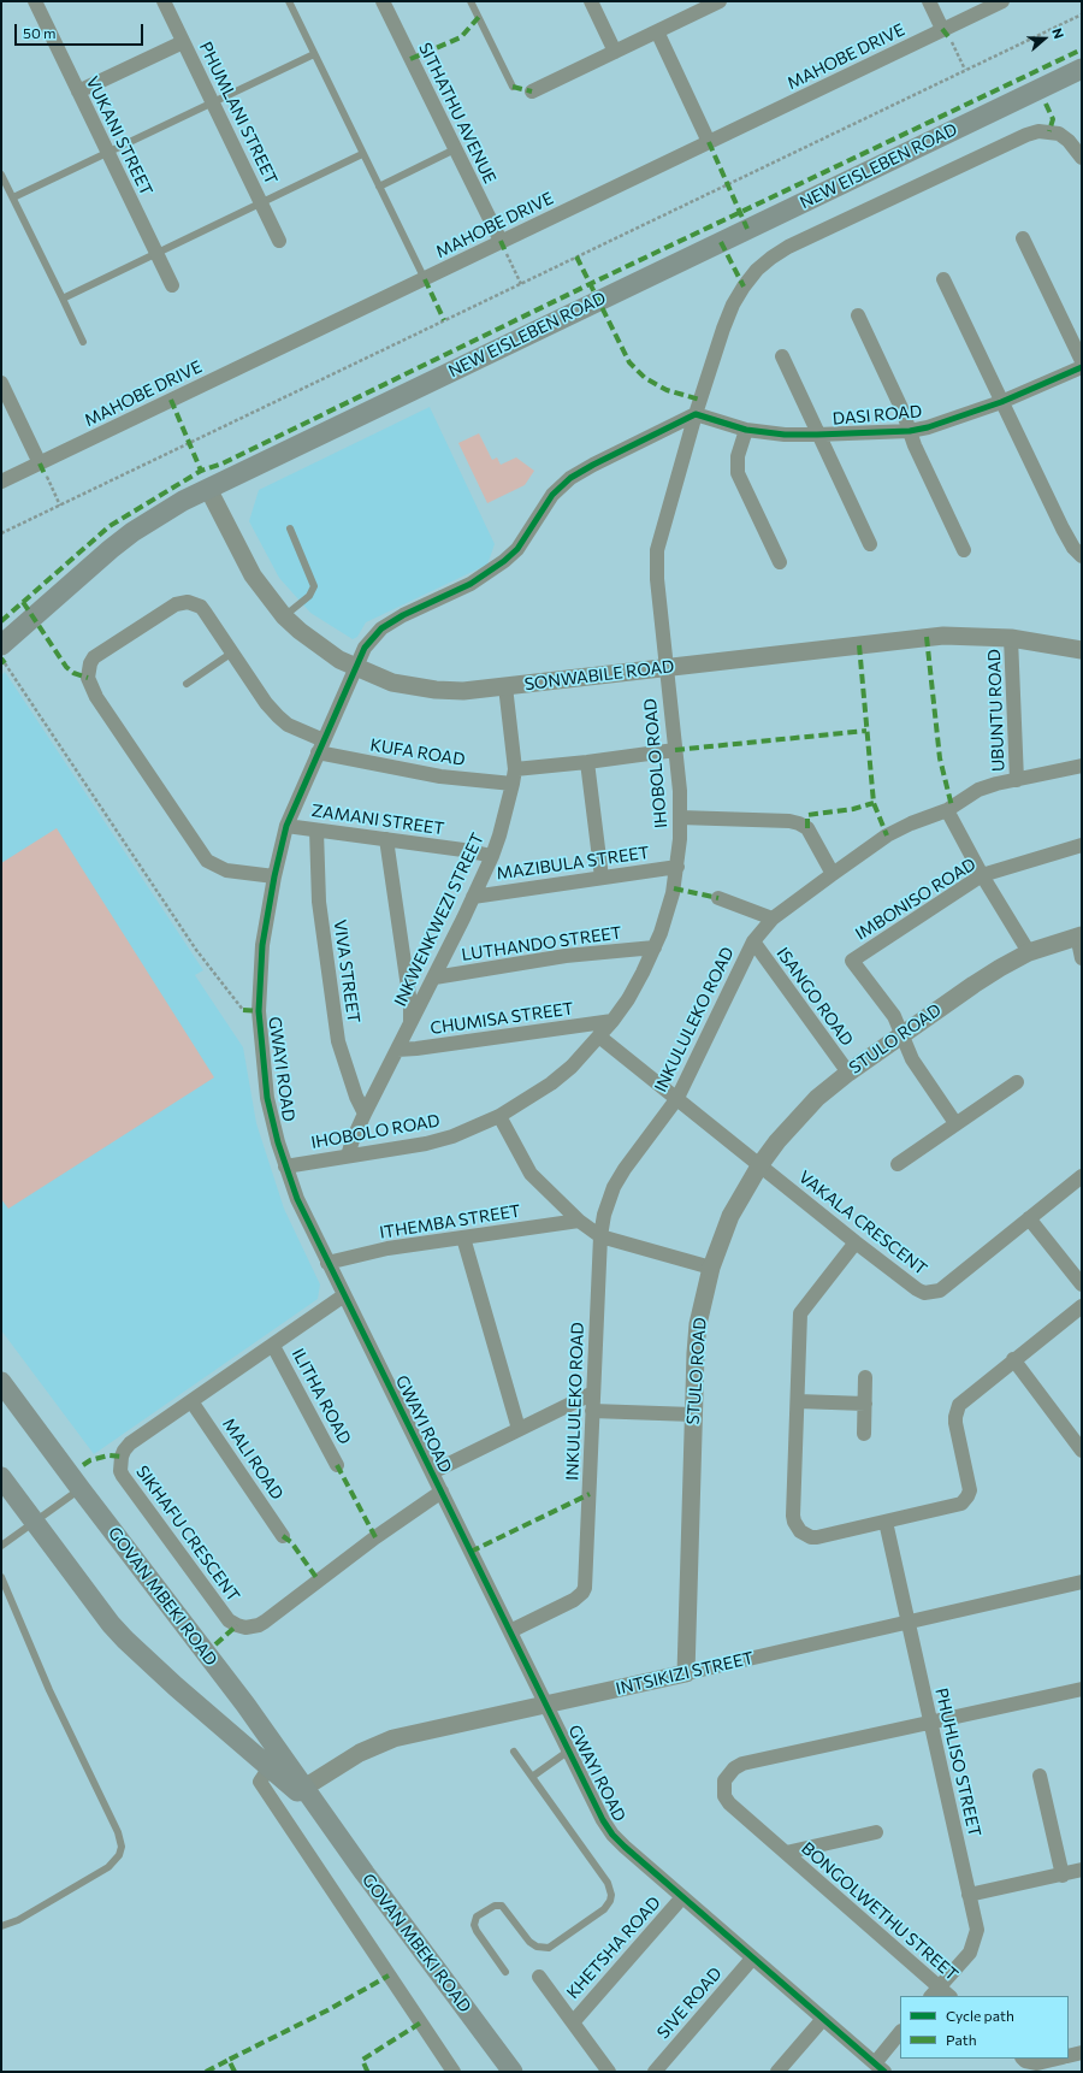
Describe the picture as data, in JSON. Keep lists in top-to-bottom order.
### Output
{
  "streets": {
    "main road": ["NEW EISLEBEN ROAD", "GOVAN MBEKI ROAD"],
    "street": [
      "MAHOBE DRIVE",
      "PHUMLANI STREET",
      "SITHATHU AVENUE",
      "VUKANI STREET",
      "DASI ROAD",
      "SONWABILE ROAD",
      "UBUNTU ROAD",
      "KUFA ROAD",
      "IHOBOLO ROAD",
      "ZAMANI STREET",
      "MAZIBULA STREET",
      "IMBONISO ROAD",
      "INKWENKWEZI STREET",
      "LUTHANDO STREET",
      "VIVA STREET",
      "ISANGO ROAD",
      "CHUMISA STREET",
      "INKULULEKO ROAD",
      "STULO ROAD",
      "GWAYI ROAD",
      "ITHEMBA STREET",
      "VAKALA CRESCENT",
      "ILITHA ROAD",
      "MALI ROAD",
      "SIKHAFU CRESCENT",
      "INTSIKIZI STREET",
      "PHUHLISO STREET",
      "BONGOLWETHU STREET",
      "KHETSHA ROAD",
      "SIVE ROAD"
    ]
  },
  "crossings": [
    ["MAHOBE DRIVE", "SITHATHU AVENUE"],
    ["NEW EISLEBEN ROAD", "SONWABILE ROAD"],
    ["DASI ROAD", "IHOBOLO ROAD"],
    ["DASI ROAD", "GWAYI ROAD"],
    ["SONWABILE ROAD", "UBUNTU ROAD"],
    ["SONWABILE ROAD", "IHOBOLO ROAD"],
    ["SONWABILE ROAD", "INKWENKWEZI STREET"],
    ["SONWABILE ROAD", "GWAYI ROAD"],
    ["UBUNTU ROAD", "INKULULEKO ROAD"],
    ["KUFA ROAD", "IHOBOLO ROAD"],
    ["KUFA ROAD", "INKWENKWEZI STREET"],
    ["KUFA ROAD", "GWAYI ROAD"],
    ["IHOBOLO ROAD", "MAZIBULA STREET"],
    ["IHOBOLO ROAD", "INKWENKWEZI STREET"],
    ["IHOBOLO ROAD", "LUTHANDO STREET"],
    ["IHOBOLO ROAD", "CHUMISA STREET"],
    ["IHOBOLO ROAD", "GWAYI ROAD"],
    ["IHOBOLO ROAD", "VAKALA CRESCENT"],
    ["ZAMANI STREET", "INKWENKWEZI STREET"],
    ["ZAMANI STREET", "VIVA STREET"],
    ["ZAMANI STREET", "GWAYI ROAD"],
    ["MAZIBULA STREET", "INKWENKWEZI STREET"],
    ["IMBONISO ROAD", "STULO ROAD"],
    ["INKWENKWEZI STREET", "LUTHANDO STREET"],
    ["INKWENKWEZI STREET", "VIVA STREET"],
    ["INKWENKWEZI STREET", "CHUMISA STREET"],
    ["ISANGO ROAD", "INKULULEKO ROAD"],
    ["ISANGO ROAD", "STULO ROAD"],
    ["INKULULEKO ROAD", "GWAYI ROAD"],
    ["INKULULEKO ROAD", "VAKALA CRESCENT"],
    ["STULO ROAD", "VAKALA CRESCENT"],
    ["STULO ROAD", "INTSIKIZI STREET"],
    ["GWAYI ROAD", "ITHEMBA STREET"],
    ["GWAYI ROAD", "SIKHAFU CRESCENT"],
    ["GWAYI ROAD", "INTSIKIZI STREET"],
    ["GWAYI ROAD", "KHETSHA ROAD"],
    ["GWAYI ROAD", "SIVE ROAD"],
    ["ILITHA ROAD", "SIKHAFU CRESCENT"],
    ["MALI ROAD", "SIKHAFU CRESCENT"],
    ["GOVAN MBEKI ROAD", "INTSIKIZI STREET"],
    ["INTSIKIZI STREET", "PHUHLISO STREET"],
    ["PHUHLISO STREET", "BONGOLWETHU STREET"]
  ],
  "legend": ["Cycle path", "Path"],
  "scale_bar": "50 m",
  "north": "right"
}
